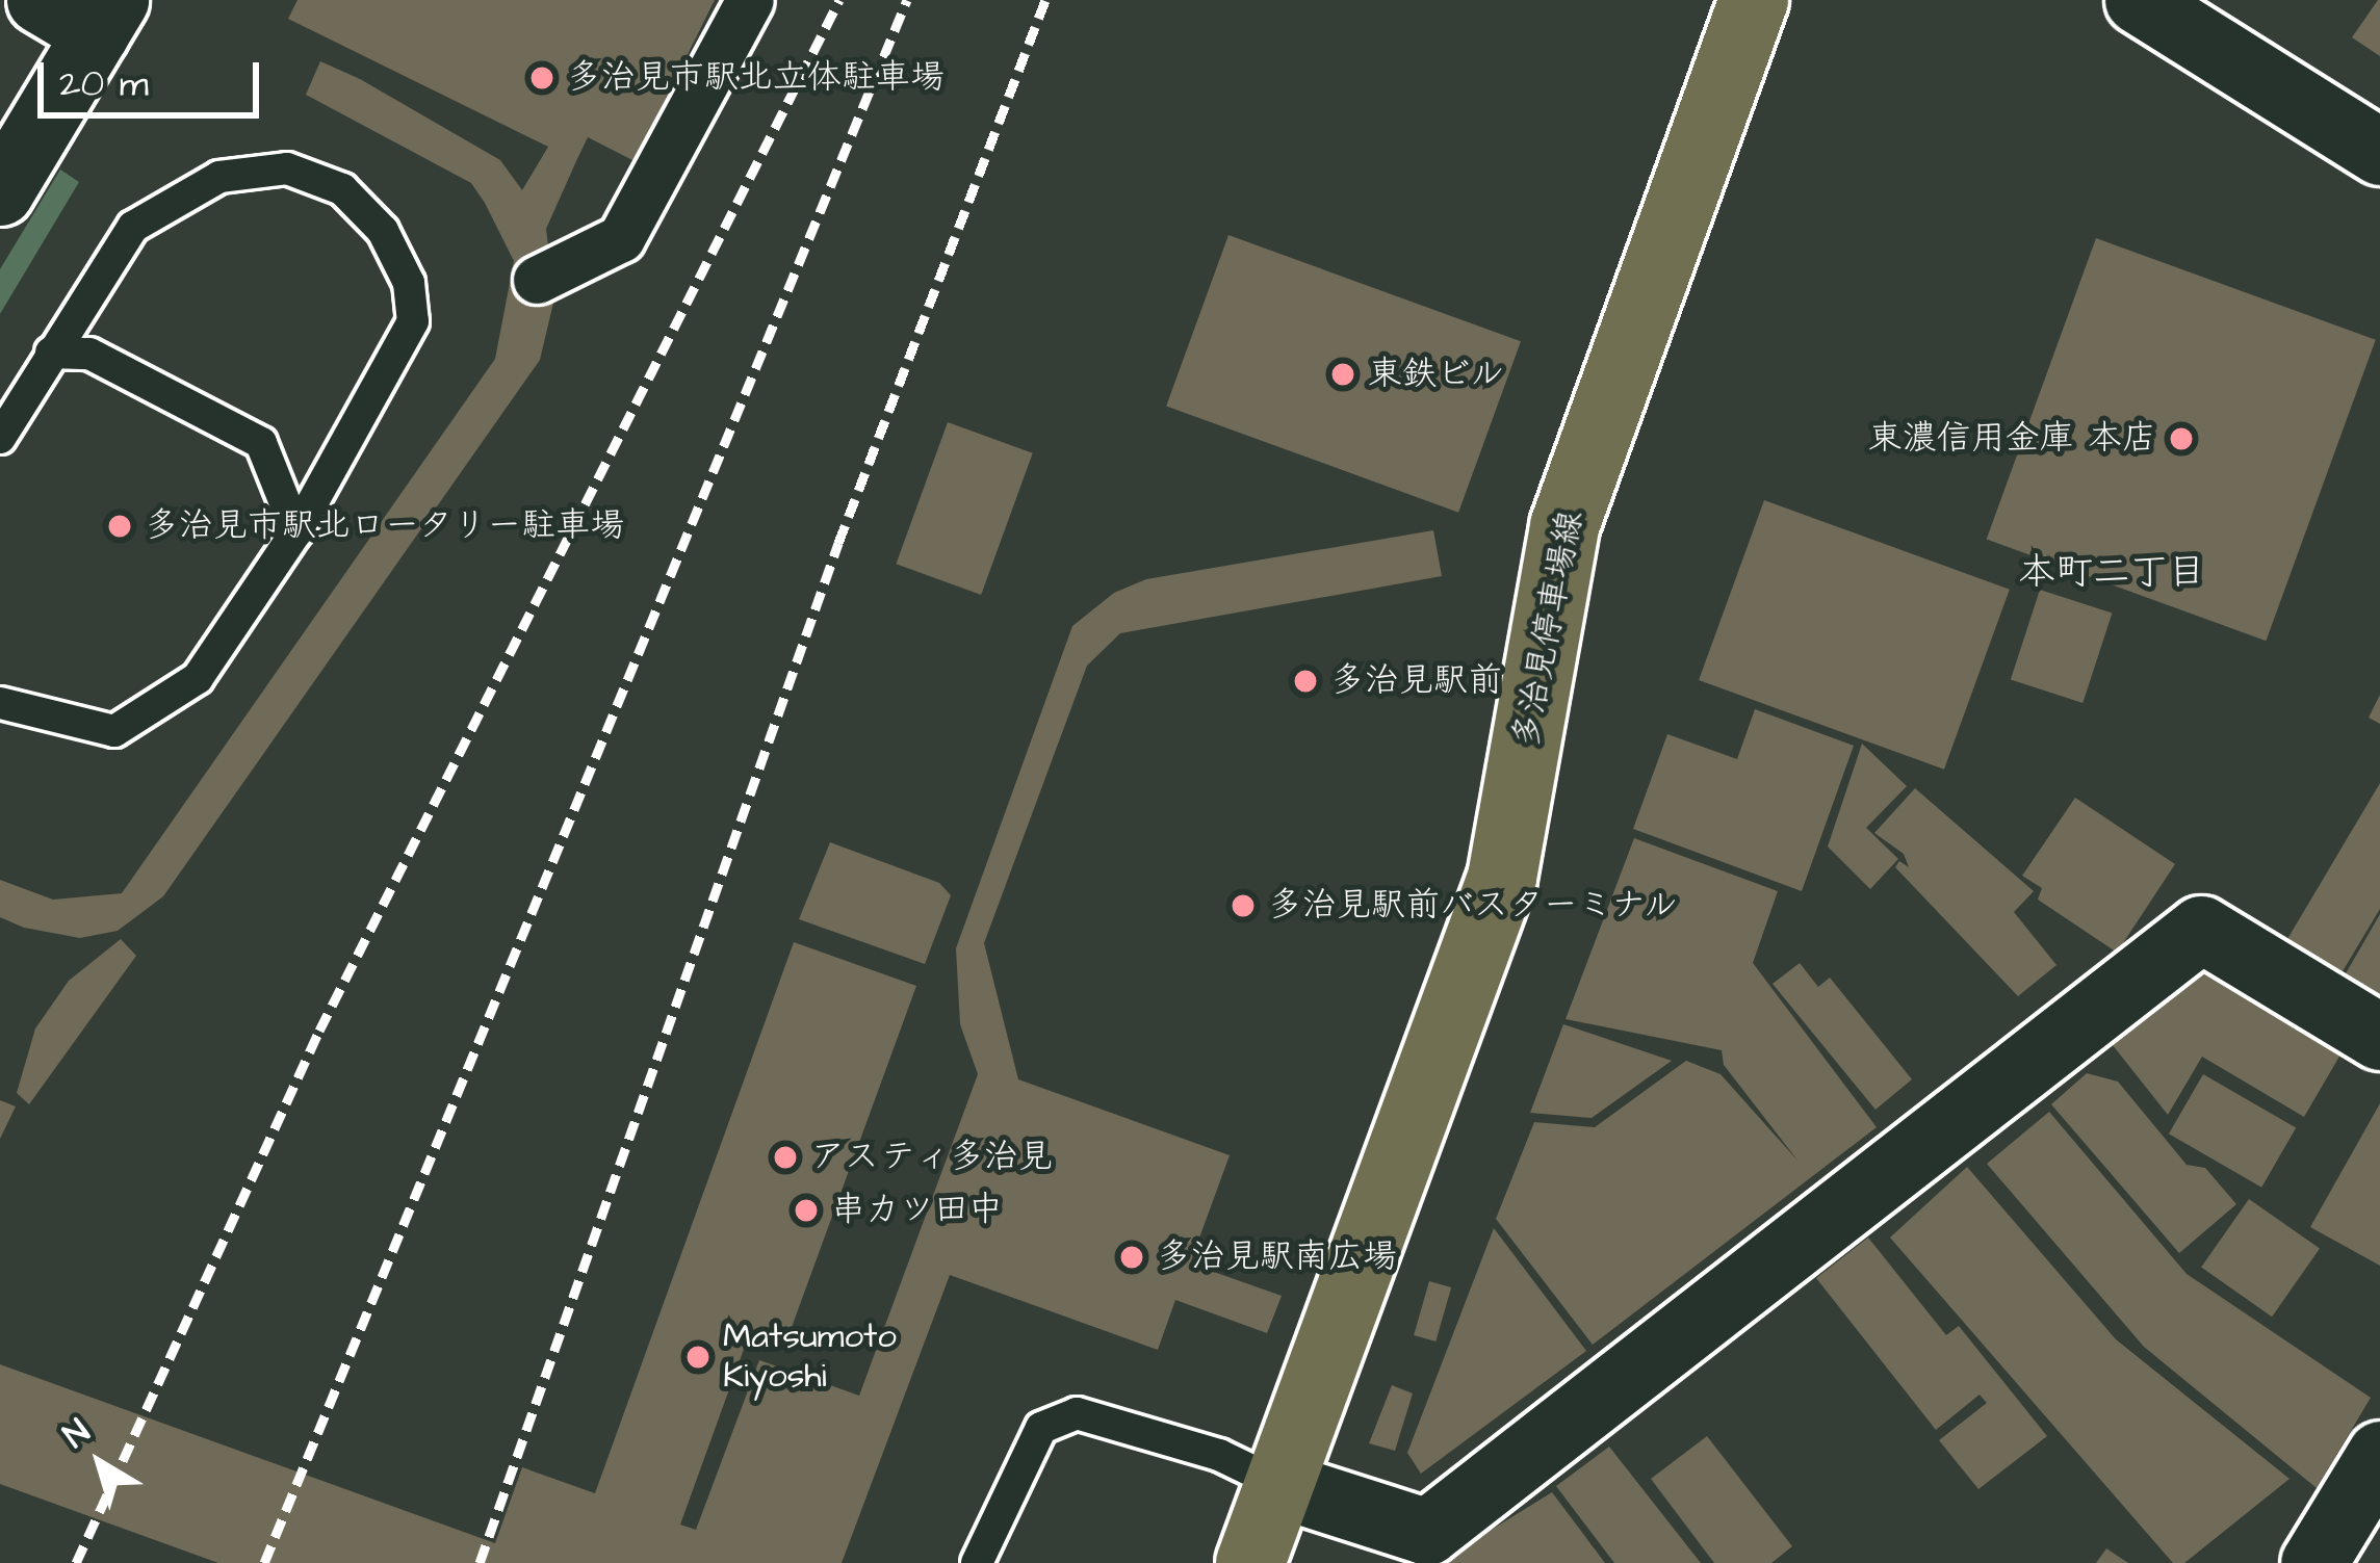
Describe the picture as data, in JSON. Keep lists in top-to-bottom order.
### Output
{
  "streets": {
    "main road": ["多治見停車場線"]
  },
  "districts": ["本町二丁目"],
  "places": [
    "多治見市駅北立体駐車場",
    "東鉄ビル",
    "東濃信用金庫 本店",
    "多治見市駅北ロータリー駐車場",
    "多治見駅前",
    "多治見駅前バスターミナル",
    "アスティ多治見",
    "串カツ田中",
    "多治見駅南広場",
    "Matsumoto Kiyoshi"
  ],
  "scale_bar": "20 m",
  "north": "top left"
}
